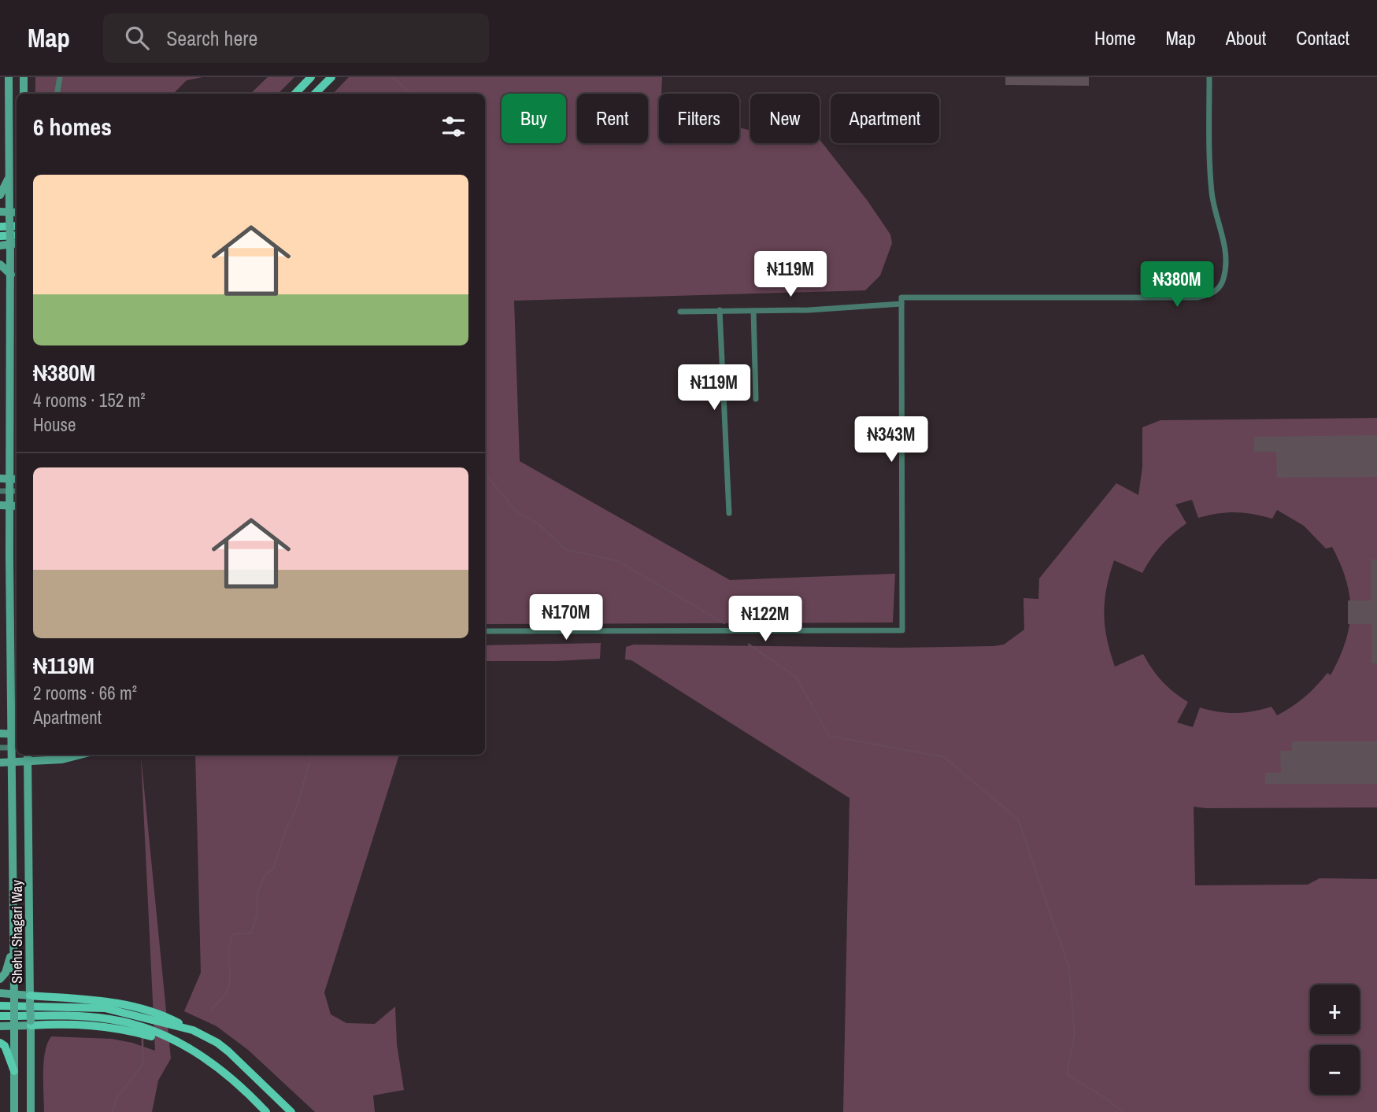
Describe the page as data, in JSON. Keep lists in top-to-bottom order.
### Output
{
  "streets": {
    "main road": ["Shehu Shagari Way"]
  },
  "page": {
    "header": "Map",
    "search": "Search here",
    "nav": [
      "Home",
      "Map",
      "About",
      "Contact"
    ],
    "chip": [
      "Buy",
      "Rent",
      "Filters",
      "New",
      "Apartment"
    ],
    "heading": "6 homes",
    "list": [
      {
        "name": "₦380M",
        "note": "4 rooms · 152 m² · House"
      },
      {
        "name": "₦119M",
        "note": "2 rooms · 66 m² · Apartment"
      }
    ],
    "price": [
      "₦119M",
      "₦380M",
      "₦119M",
      "₦343M",
      "₦170M",
      "₦122M"
    ],
    "map_buttons": ["+", "−"]
  }
}
